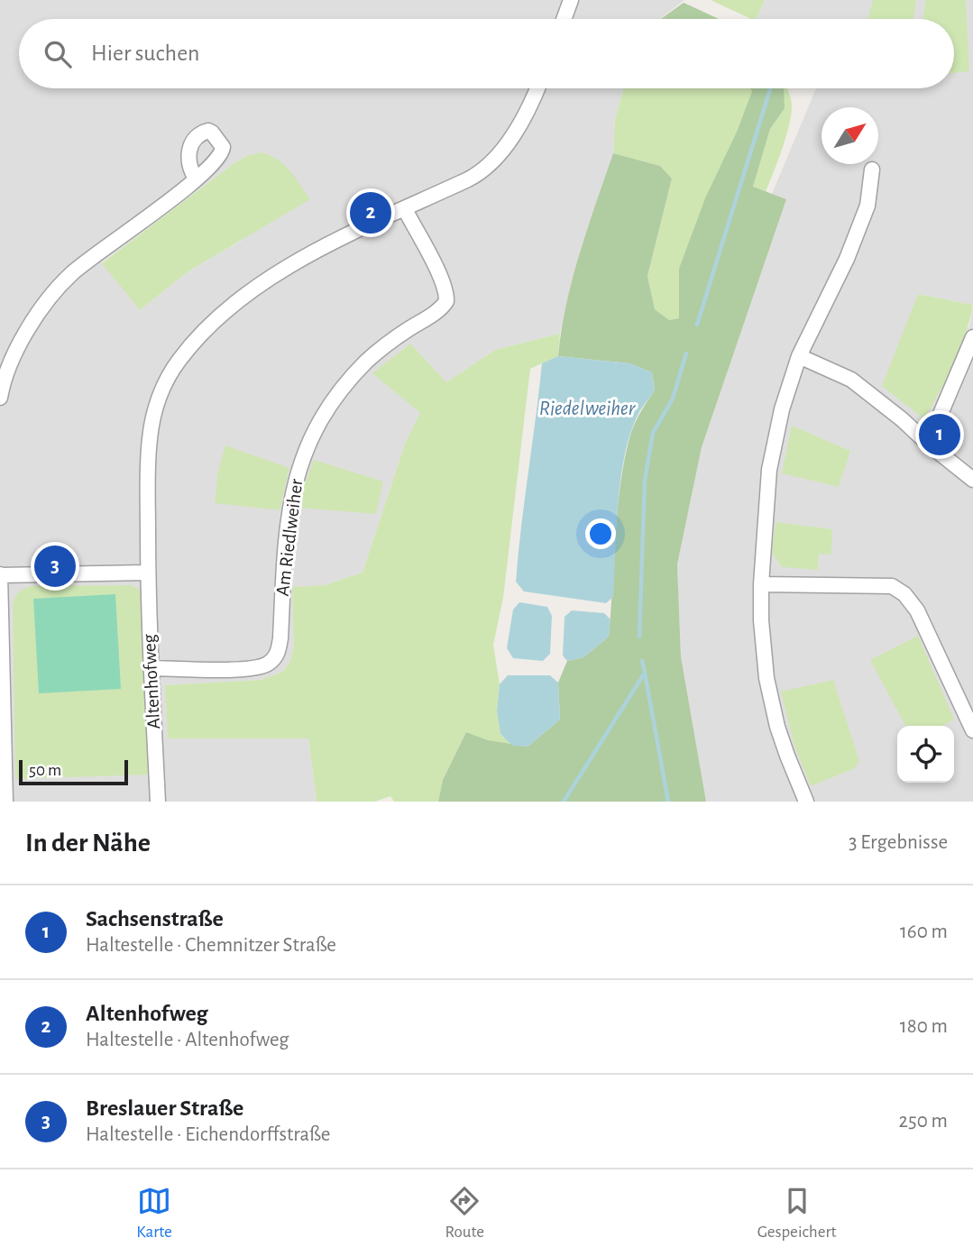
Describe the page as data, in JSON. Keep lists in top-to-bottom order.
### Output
{
  "streets": {
    "street": ["Am Riedlweiher", "Altenhofweg"]
  },
  "crossings": [
    ["Am Riedlweiher", "Altenhofweg"]
  ],
  "water": ["Riedelweiher"],
  "scale_bar": "50 m",
  "north": "top right",
  "page": {
    "search": "Hier suchen",
    "pins": ["2", "1", "3"],
    "scale": "50 m",
    "heading": ["In der Nähe", "3 Ergebnisse"],
    "list": [
      {
        "mark": "1",
        "name": "Sachsenstraße",
        "note": "Haltestelle · Chemnitzer Straße",
        "value": "160 m"
      },
      {
        "mark": "2",
        "name": "Altenhofweg",
        "note": "Haltestelle · Altenhofweg",
        "value": "180 m"
      },
      {
        "mark": "3",
        "name": "Breslauer Straße",
        "note": "Haltestelle · Eichendorffstraße",
        "value": "250 m"
      }
    ],
    "nav": ["Karte", "Route", "Gespeichert"]
  }
}
